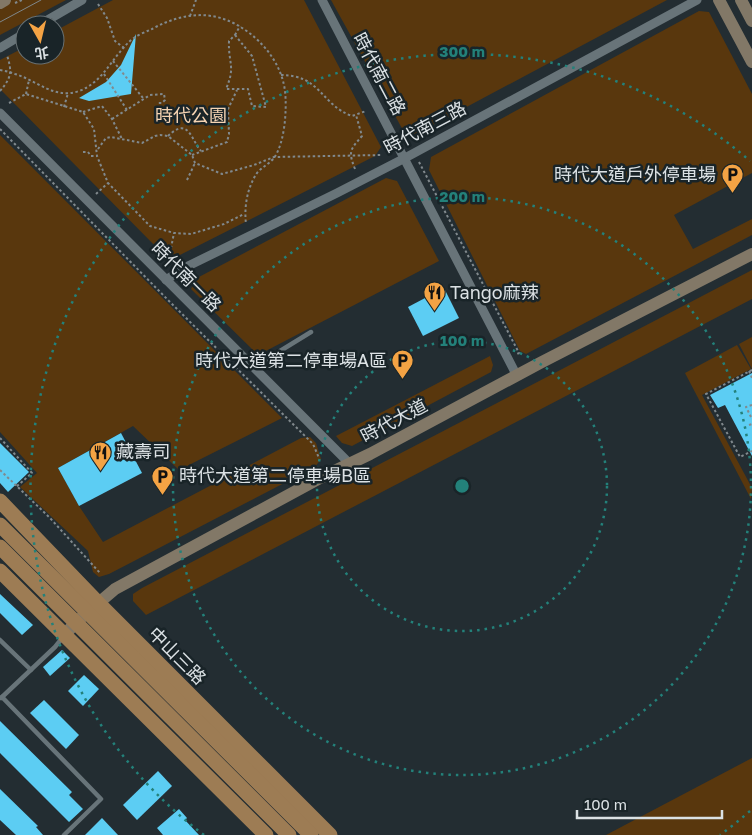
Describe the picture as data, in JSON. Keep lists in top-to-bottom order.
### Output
{
  "streets": {
    "main road": ["中山三路"],
    "street": [
      "時代南二路",
      "時代南三路",
      "時代南一路",
      "時代大道"
    ]
  },
  "crossings": [
    ["時代南二路", "時代南三路"],
    ["時代南二路", "時代大道"],
    ["時代南三路", "時代南一路"],
    ["時代南一路", "時代大道"],
    ["時代大道", "中山三路"]
  ],
  "parks": ["時代公園"],
  "places": {
    "parking": ["時代大道戶外停車場", "時代大道第二停車場A區", "時代大道第二停車場B區"],
    "restaurant": ["Tango麻辣", "藏壽司"]
  },
  "scale_bar": "100 m",
  "north": "bottom",
  "rings": ["300 m", "200 m", "100 m"]
}
